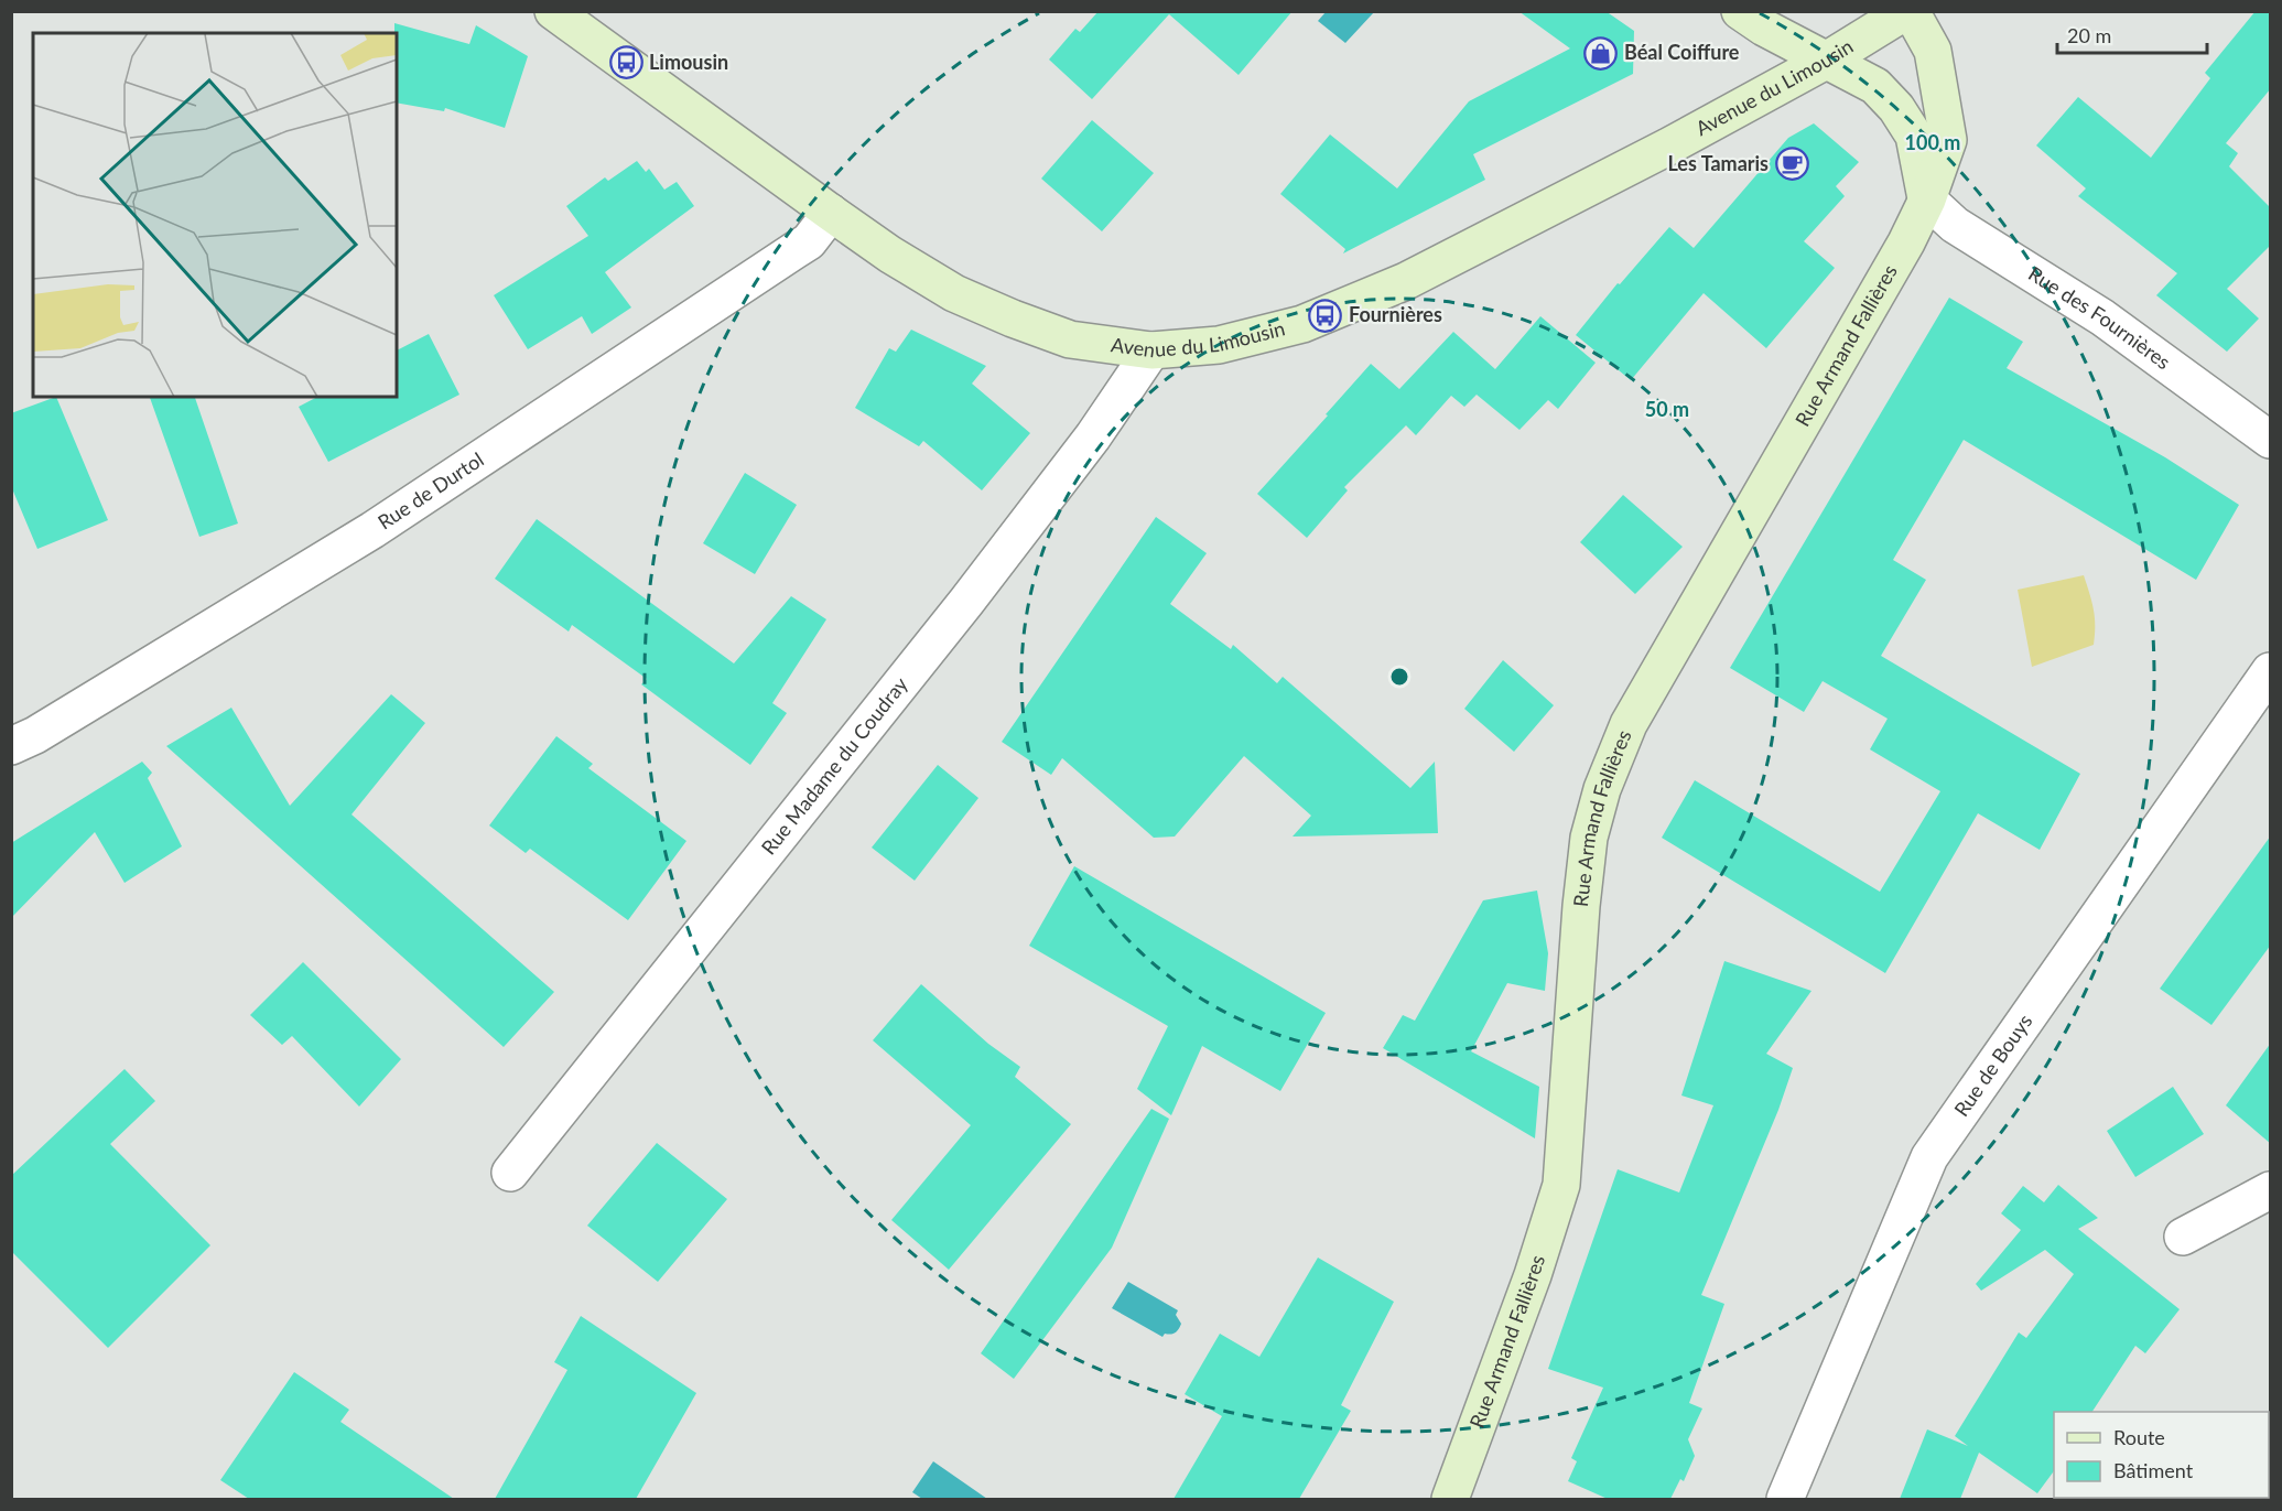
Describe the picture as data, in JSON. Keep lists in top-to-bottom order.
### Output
{
  "streets": {
    "street": [
      "Avenue du Limousin",
      "Rue des Fournières",
      "Rue Armand Fallières",
      "Rue de Durtol",
      "Rue Madame du Coudray",
      "Rue de Bouys"
    ]
  },
  "crossings": [
    ["Avenue du Limousin", "Rue Armand Fallières"],
    ["Avenue du Limousin", "Rue de Durtol"],
    ["Avenue du Limousin", "Rue Madame du Coudray"],
    ["Rue des Fournières", "Rue Armand Fallières"]
  ],
  "places": {
    "shop": ["Béal Coiffure"],
    "bus stop": ["Limousin", "Fournières"],
    "cafe": ["Les Tamaris"]
  },
  "legend": ["Route", "Bâtiment"],
  "scale_bar": "20 m",
  "rings": ["100 m", "50 m"]
}
